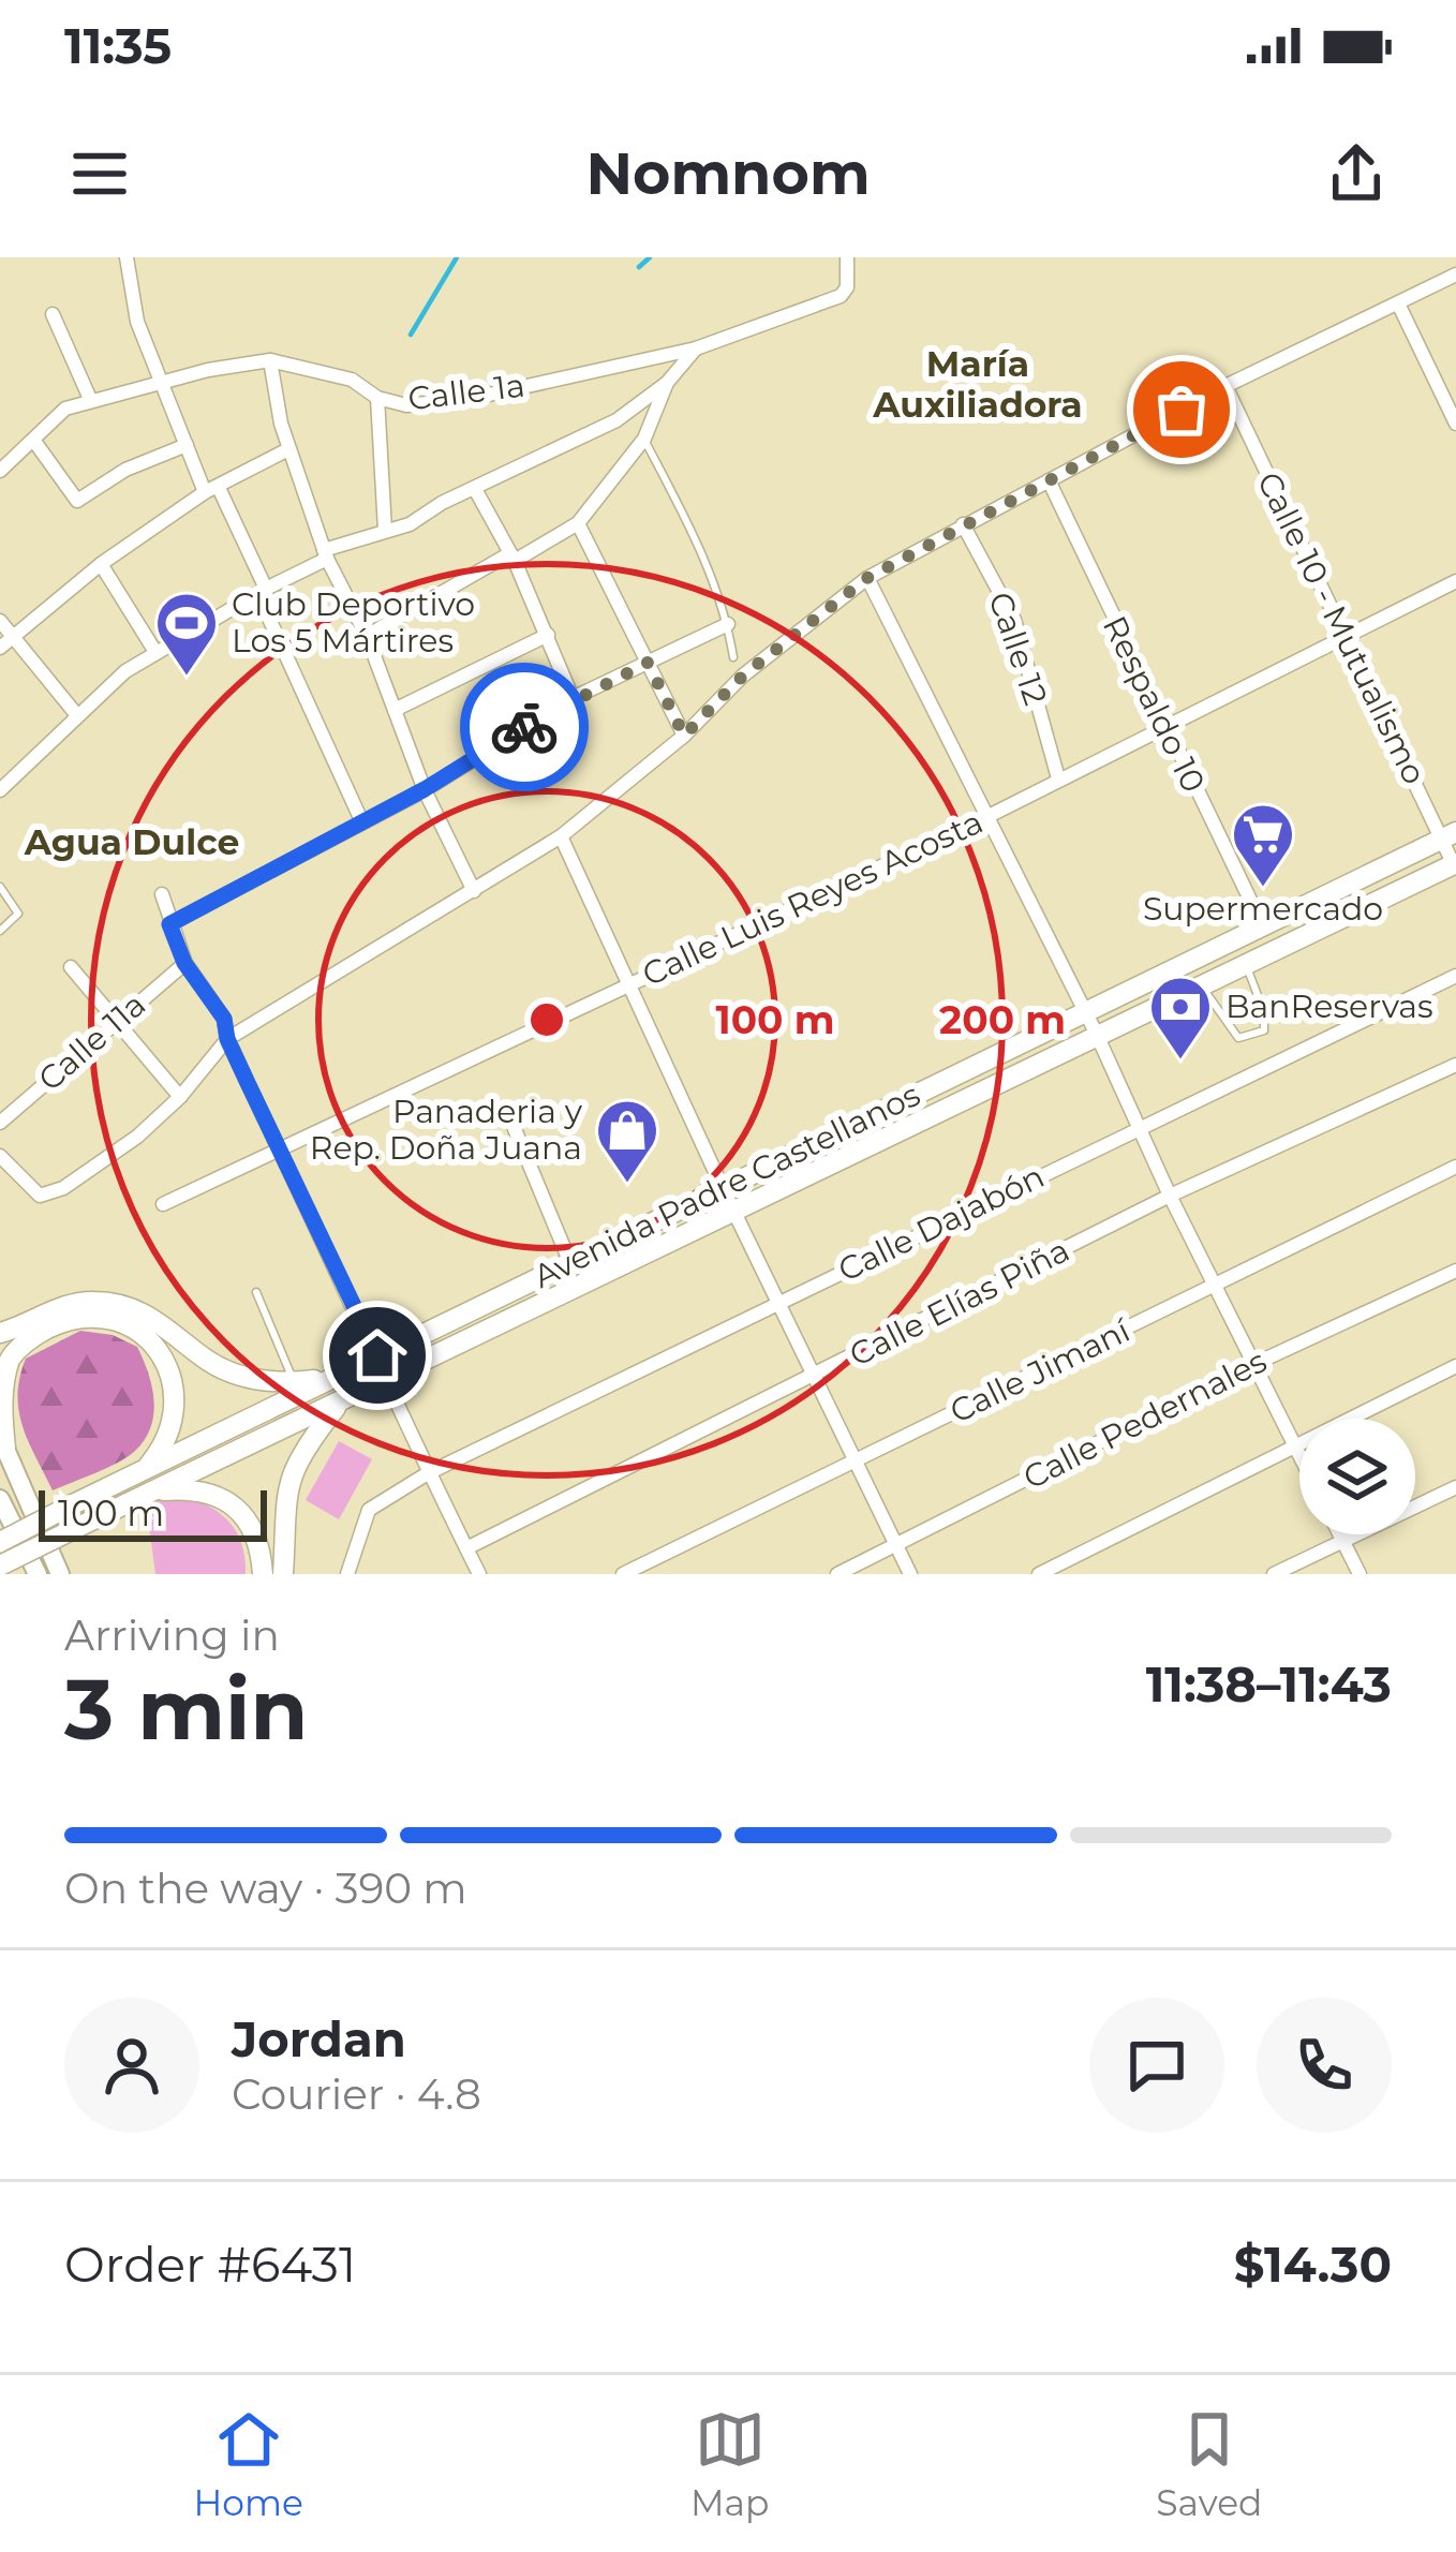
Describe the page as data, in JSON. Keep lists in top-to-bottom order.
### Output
{
  "streets": {
    "main road": ["Avenida Padre Castellanos"],
    "street": [
      "Calle 1a",
      "Calle 10 - Mutualismo",
      "Calle 12",
      "Respaldo 10",
      "Calle Luis Reyes Acosta",
      "Calle 11a",
      "Calle Dajabón",
      "Calle Elías Piña",
      "Calle Jimaní",
      "Calle Pedernales"
    ]
  },
  "crossings": [
    ["Calle 10 - Mutualismo", "Calle Luis Reyes Acosta"],
    ["Calle 10 - Mutualismo", "Avenida Padre Castellanos"],
    ["Calle 12", "Calle Luis Reyes Acosta"],
    ["Respaldo 10", "Calle Luis Reyes Acosta"],
    ["Respaldo 10", "Avenida Padre Castellanos"]
  ],
  "districts": ["María Auxiliadora", "Agua Dulce"],
  "places": {
    "sports": ["Club Deportivo Los 5 Mártires"],
    "supermarket": ["Supermercado"],
    "bank": ["BanReservas"],
    "shop": ["Panaderia y Rep. Doña Juana"]
  },
  "scale_bar": "100 m",
  "page": {
    "status": "11:35",
    "header": "Nomnom",
    "scale": "100 m",
    "heading": ["3 min", "Arriving in", "11:38–11:43"],
    "panel": [
      "Jordan",
      "Courier · 4.8",
      "Order #6431",
      "$14.30"
    ],
    "bar": "On the way · 390 m",
    "tabs": ["Home", "Map", "Saved"]
  },
  "rings": ["100 m", "200 m"]
}
